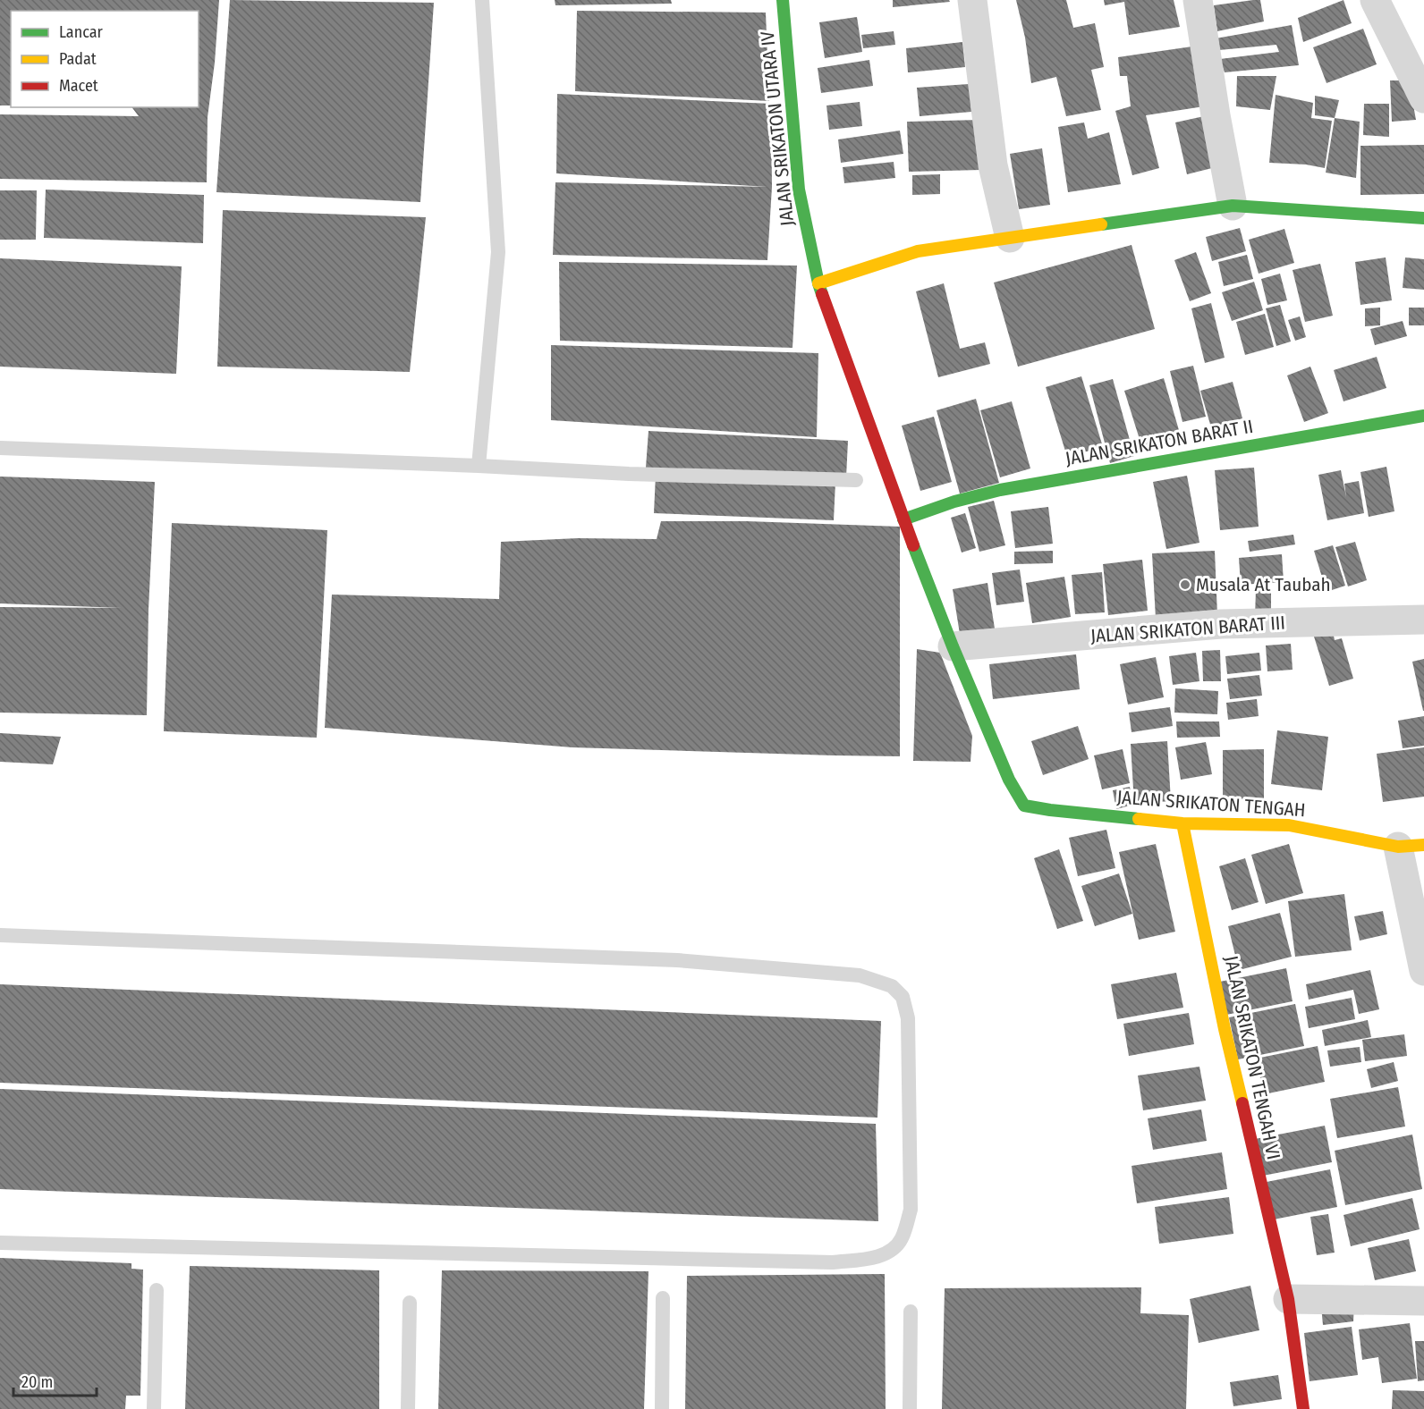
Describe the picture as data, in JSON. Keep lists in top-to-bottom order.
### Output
{
  "streets": {
    "street": [
      "JALAN SRIKATON UTARA IV",
      "JALAN SRIKATON BARAT II",
      "JALAN SRIKATON BARAT III",
      "JALAN SRIKATON TENGAH",
      "JALAN SRIKATON TENGAH VI"
    ]
  },
  "crossings": [
    ["JALAN SRIKATON BARAT III", "JALAN SRIKATON TENGAH"],
    ["JALAN SRIKATON TENGAH", "JALAN SRIKATON TENGAH VI"]
  ],
  "places": ["Musala At Taubah"],
  "legend": ["Lancar", "Padat", "Macet"],
  "scale_bar": "20 m"
}
